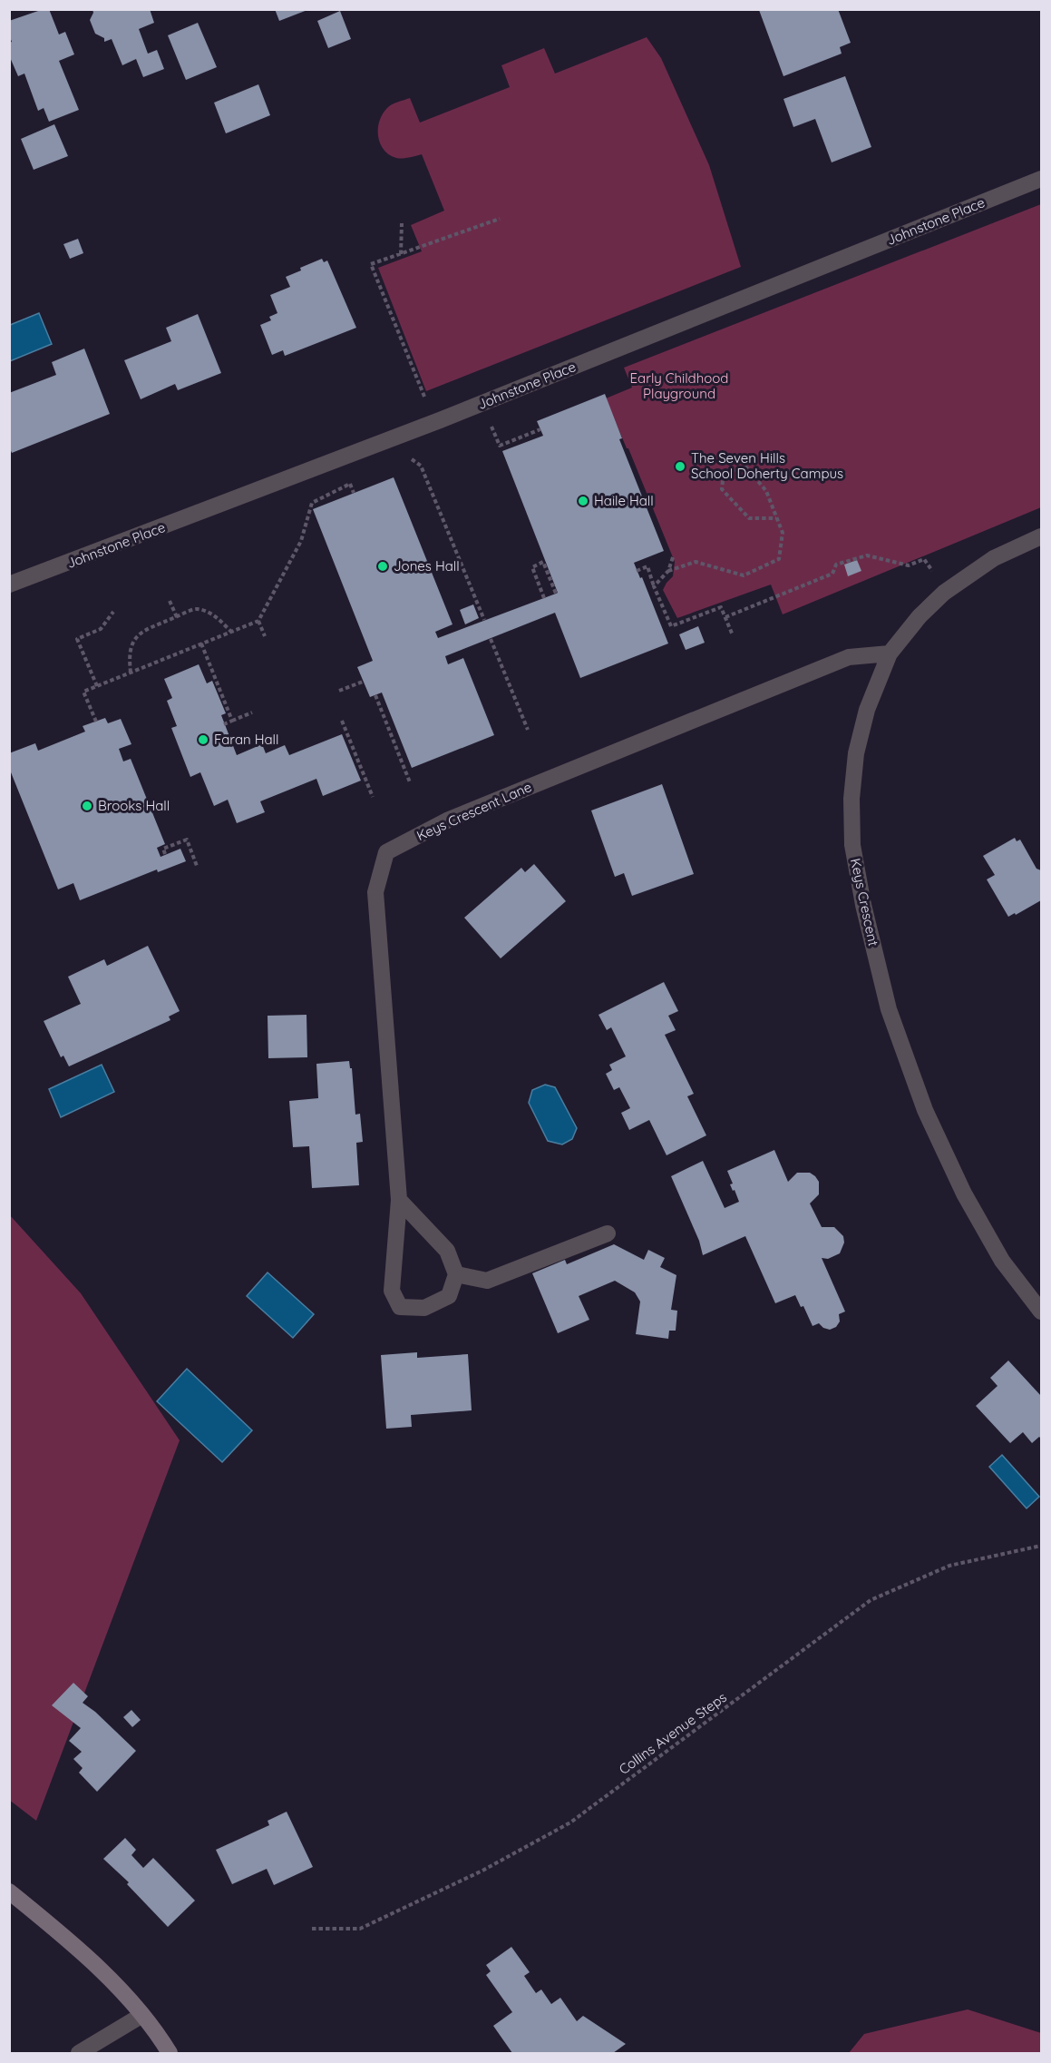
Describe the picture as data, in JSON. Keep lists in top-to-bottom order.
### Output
{
  "streets": {
    "street": ["Johnstone Place", "Keys Crescent Lane", "Keys Crescent"],
    "path": ["Collins Avenue Steps"]
  },
  "crossings": [
    ["Keys Crescent Lane", "Keys Crescent"]
  ],
  "parks": ["Early Childhood Playground"],
  "places": [
    "The Seven Hills School Doherty Campus",
    "Haile Hall",
    "Jones Hall",
    "Faran Hall",
    "Brooks Hall"
  ]
}
